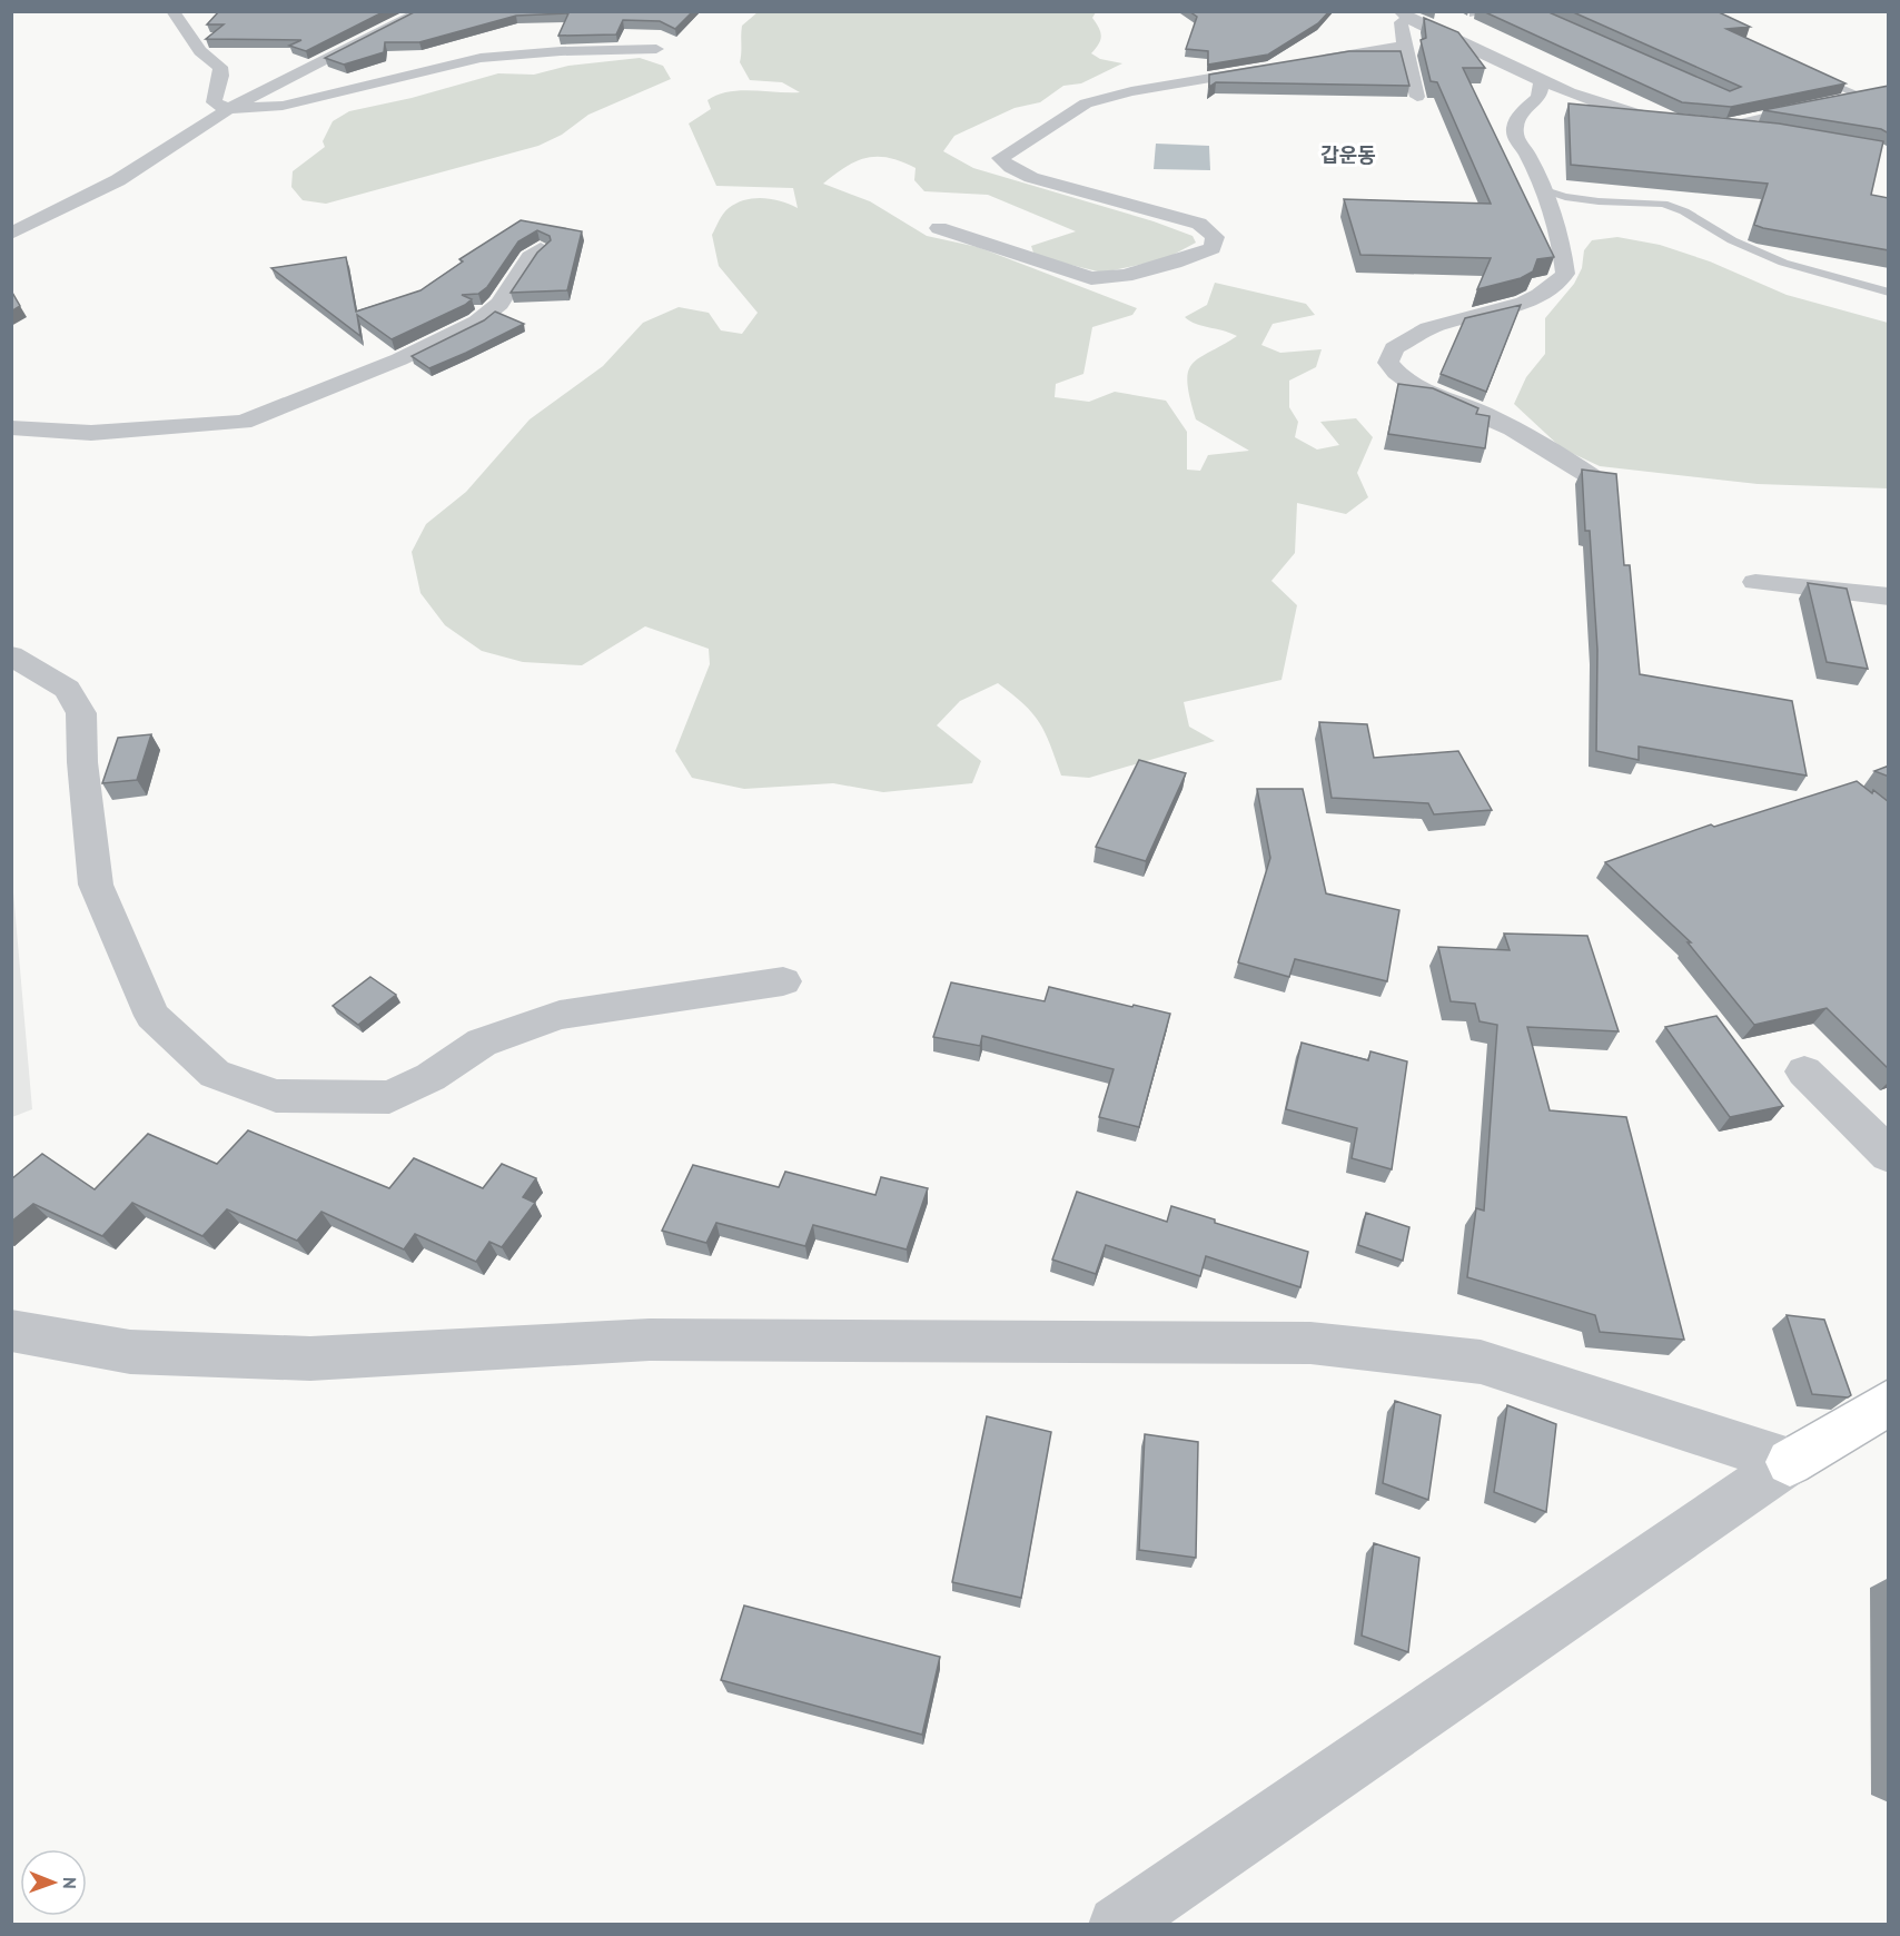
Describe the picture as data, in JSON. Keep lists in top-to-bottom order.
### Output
{
  "districts": ["갑운동"],
  "north": "right"
}
